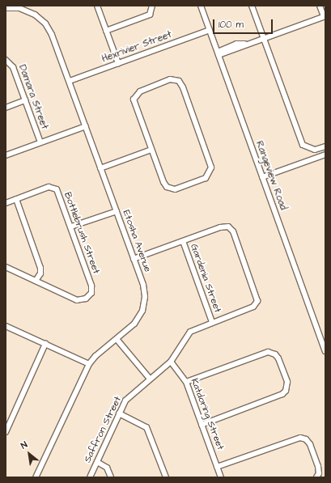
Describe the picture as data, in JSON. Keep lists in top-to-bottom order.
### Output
{
  "streets": {
    "street": [
      "Hexrivier Street",
      "Damara Street",
      "Rangeview Road",
      "Bottlebrush Street",
      "Etosha Avenue",
      "Gardenia Street",
      "Katdoring Street",
      "Saffron Street"
    ]
  },
  "crossings": [
    ["Hexrivier Street", "Rangeview Road"],
    ["Hexrivier Street", "Etosha Avenue"],
    ["Gardenia Street", "Saffron Street"],
    ["Katdoring Street", "Saffron Street"]
  ],
  "scale_bar": "100 m",
  "north": "top left"
}
